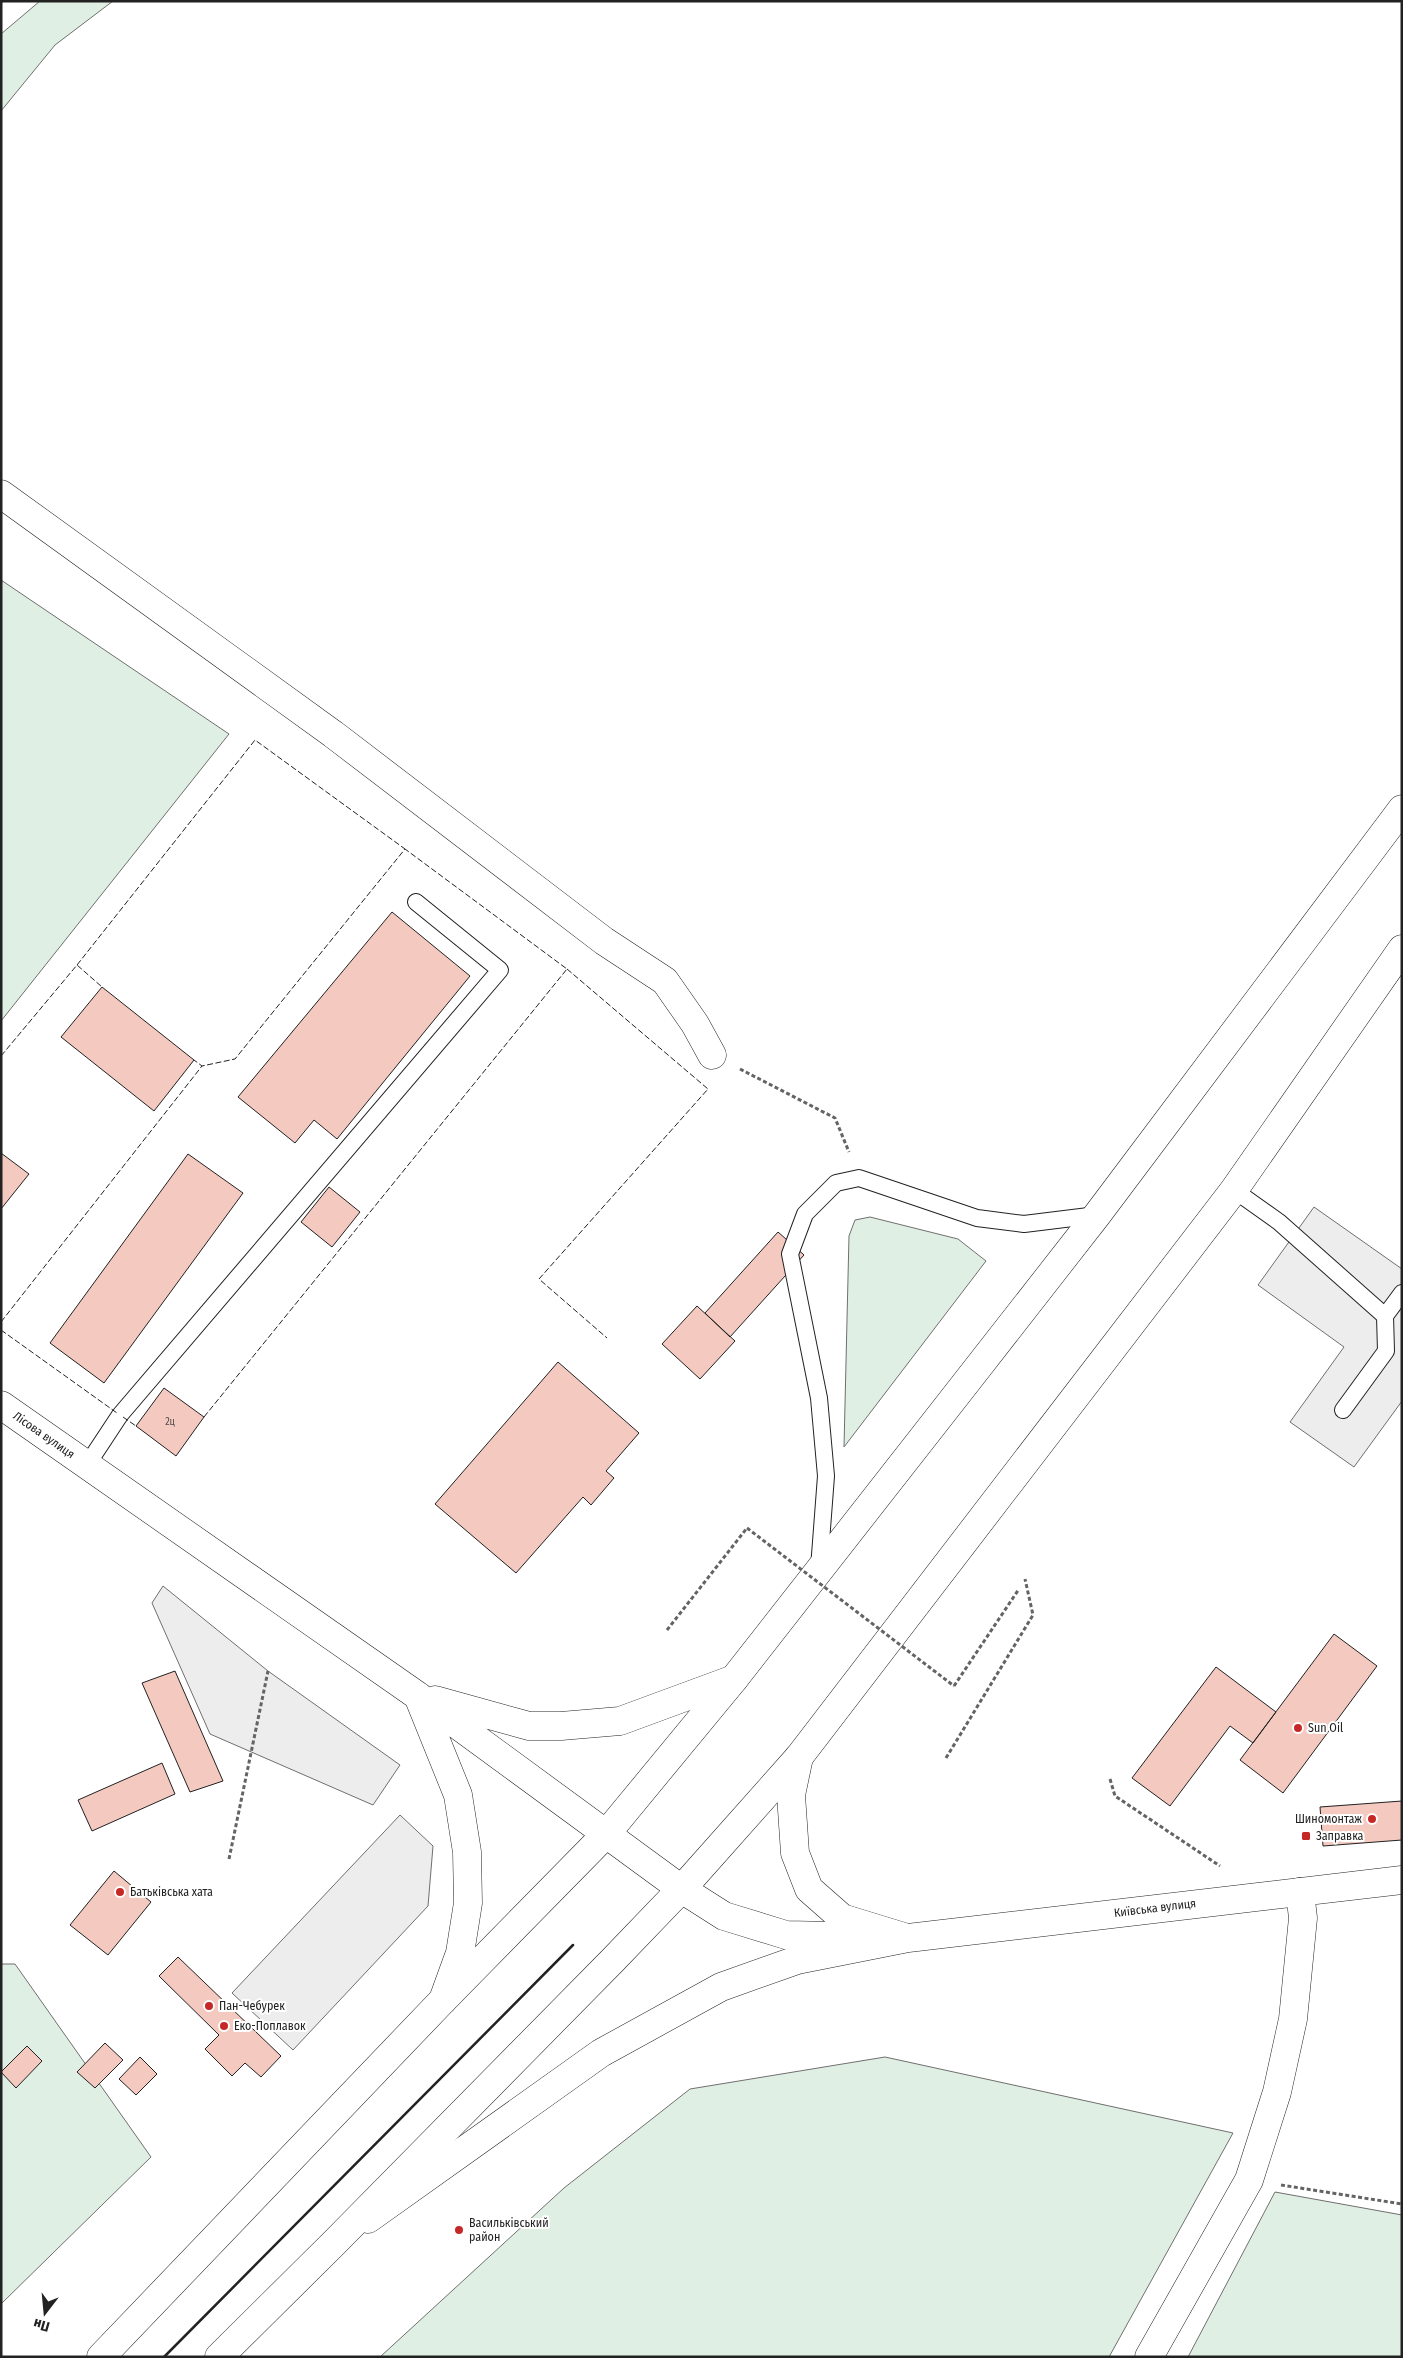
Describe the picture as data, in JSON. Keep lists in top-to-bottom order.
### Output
{
  "streets": {
    "main road": ["Лісова вулиця", "Київська вулиця"]
  },
  "crossings": [
    ["Лісова вулиця", "Київська вулиця"]
  ],
  "places": {
    "other": [
      "Sun Oil",
      "Шиномонтаж",
      "Батьківська хата",
      "Пан-Чебурек",
      "Еко-Поплавок",
      "Васильківський район"
    ],
    "transit": ["Заправка"]
  },
  "house_numbers": ["2ц"],
  "north": "bottom"
}
